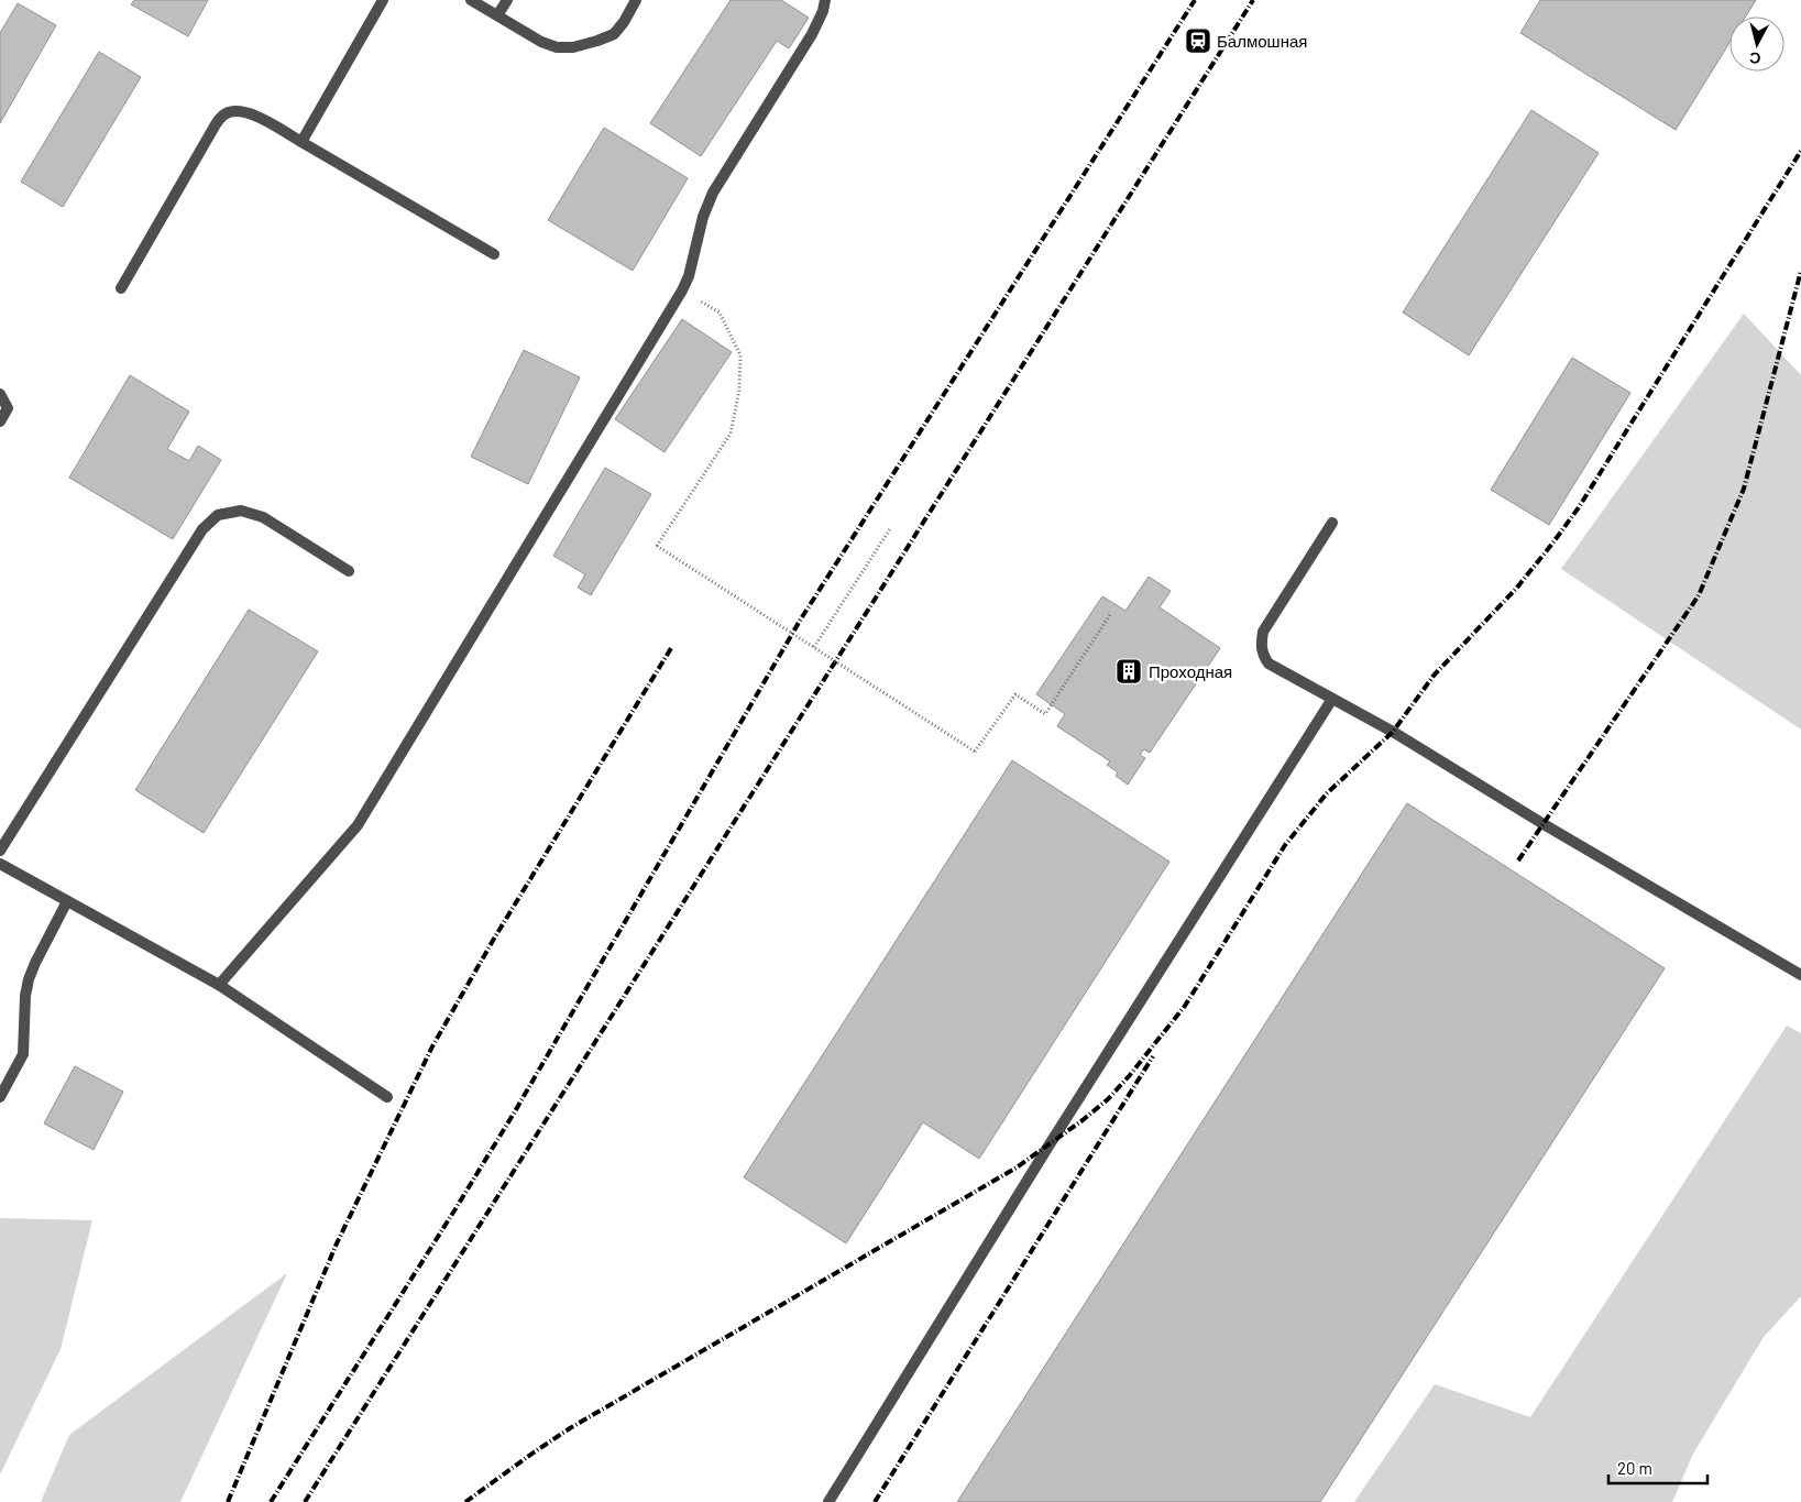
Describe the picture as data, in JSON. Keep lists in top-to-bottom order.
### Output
{
  "places": {
    "station": ["Балмошная"],
    "building": ["Проходная"]
  },
  "scale_bar": "20 m",
  "north": "bottom"
}
